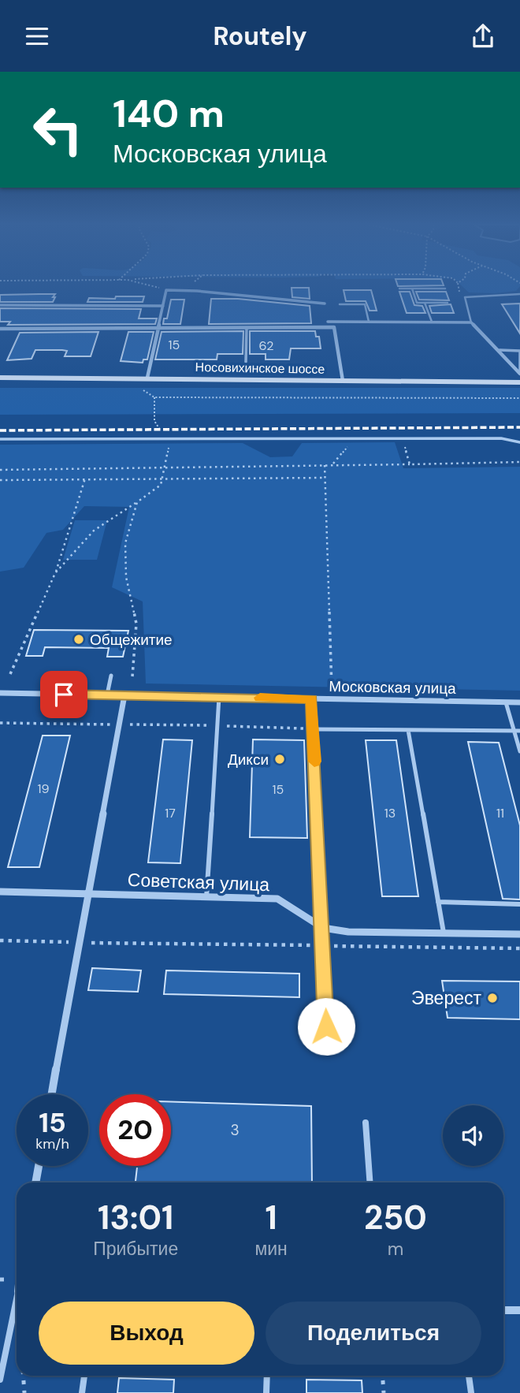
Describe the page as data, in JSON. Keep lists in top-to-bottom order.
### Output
{
  "streets": {
    "main road": ["Носовихинское шоссе"],
    "street": ["Московская улица", "Советская улица"]
  },
  "places": ["Общежитие", "Дикси", "Эверест"],
  "house_numbers": [
    "15",
    "62",
    "19",
    "15",
    "17",
    "13",
    "11",
    "3"
  ],
  "page": {
    "header": "Routely",
    "turn": ["140 m", "Московская улица"],
    "speed": "15 km/h",
    "limit": "20",
    "eta": [
      "13:01",
      "Прибытие",
      "1",
      "мин",
      "250",
      "m"
    ],
    "buttons": ["Выход", "Поделиться"]
  }
}
